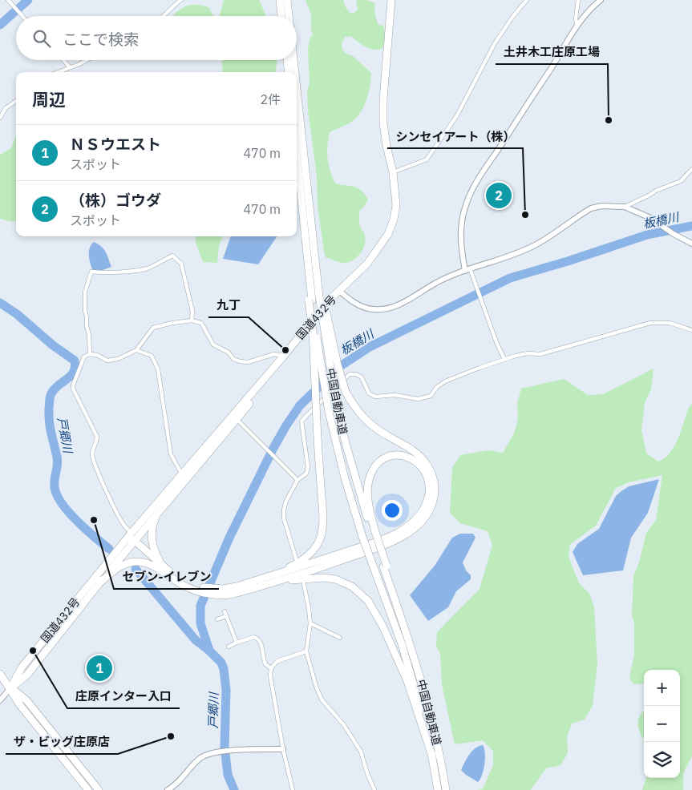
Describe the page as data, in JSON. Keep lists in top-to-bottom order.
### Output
{
  "streets": {
    "highway": ["国道432号", "中国自動車道"]
  },
  "water": ["板橋川", "戸郷川"],
  "places": [
    "土井木工庄原工場",
    "シンセイアート（株）",
    "九丁",
    "セブン-イレブン",
    "庄原インター入口",
    "ザ・ビッグ庄原店"
  ],
  "page": {
    "search": "ここで検索",
    "heading": ["周辺", "2件"],
    "list": [
      {
        "mark": "1",
        "name": "ＮＳウエスト",
        "note": "スポット",
        "value": "470 m"
      },
      {
        "mark": "2",
        "name": "（株）ゴウダ",
        "note": "スポット",
        "value": "470 m"
      }
    ],
    "pins": ["2", "1"],
    "map_buttons": ["+", "−"]
  }
}
